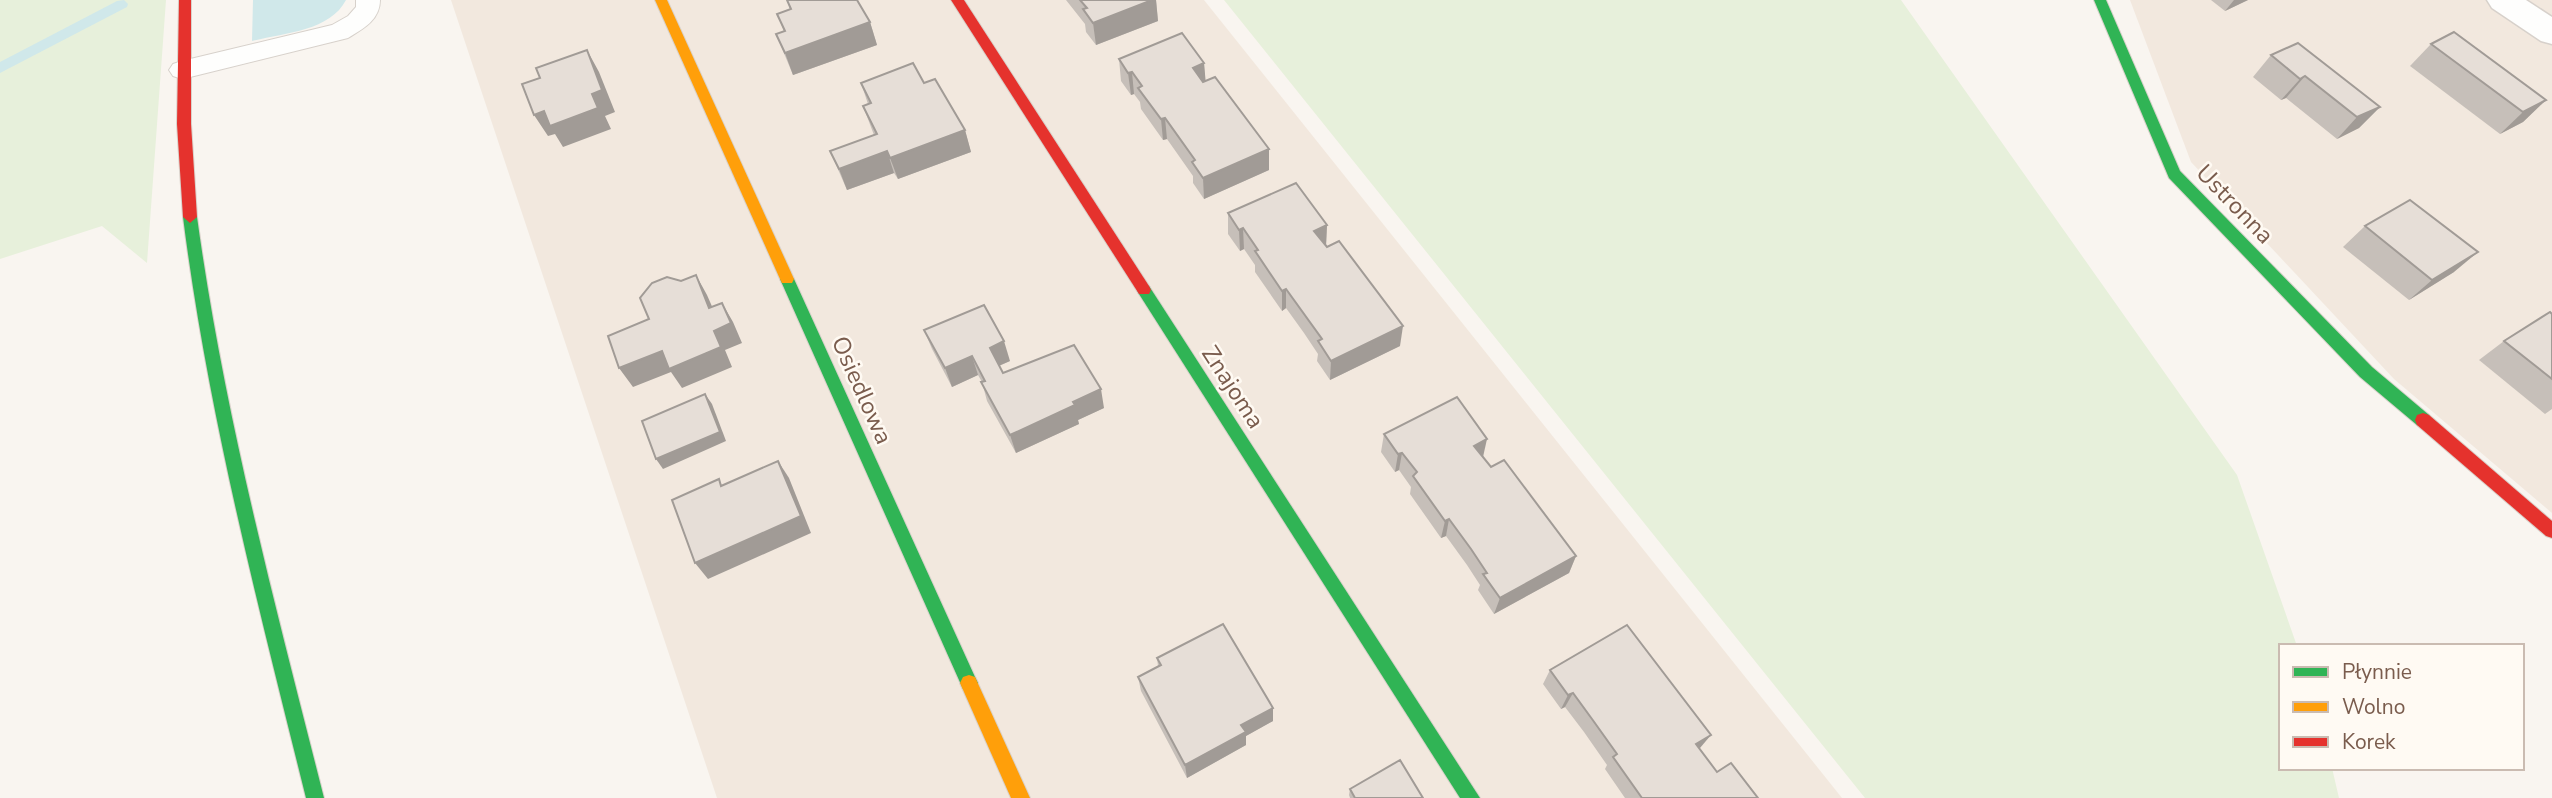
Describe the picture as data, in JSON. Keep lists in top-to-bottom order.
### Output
{
  "streets": {
    "street": ["Ustronna", "Znajoma", "Osiedlowa"]
  },
  "legend": ["Płynnie", "Wolno", "Korek"]
}
